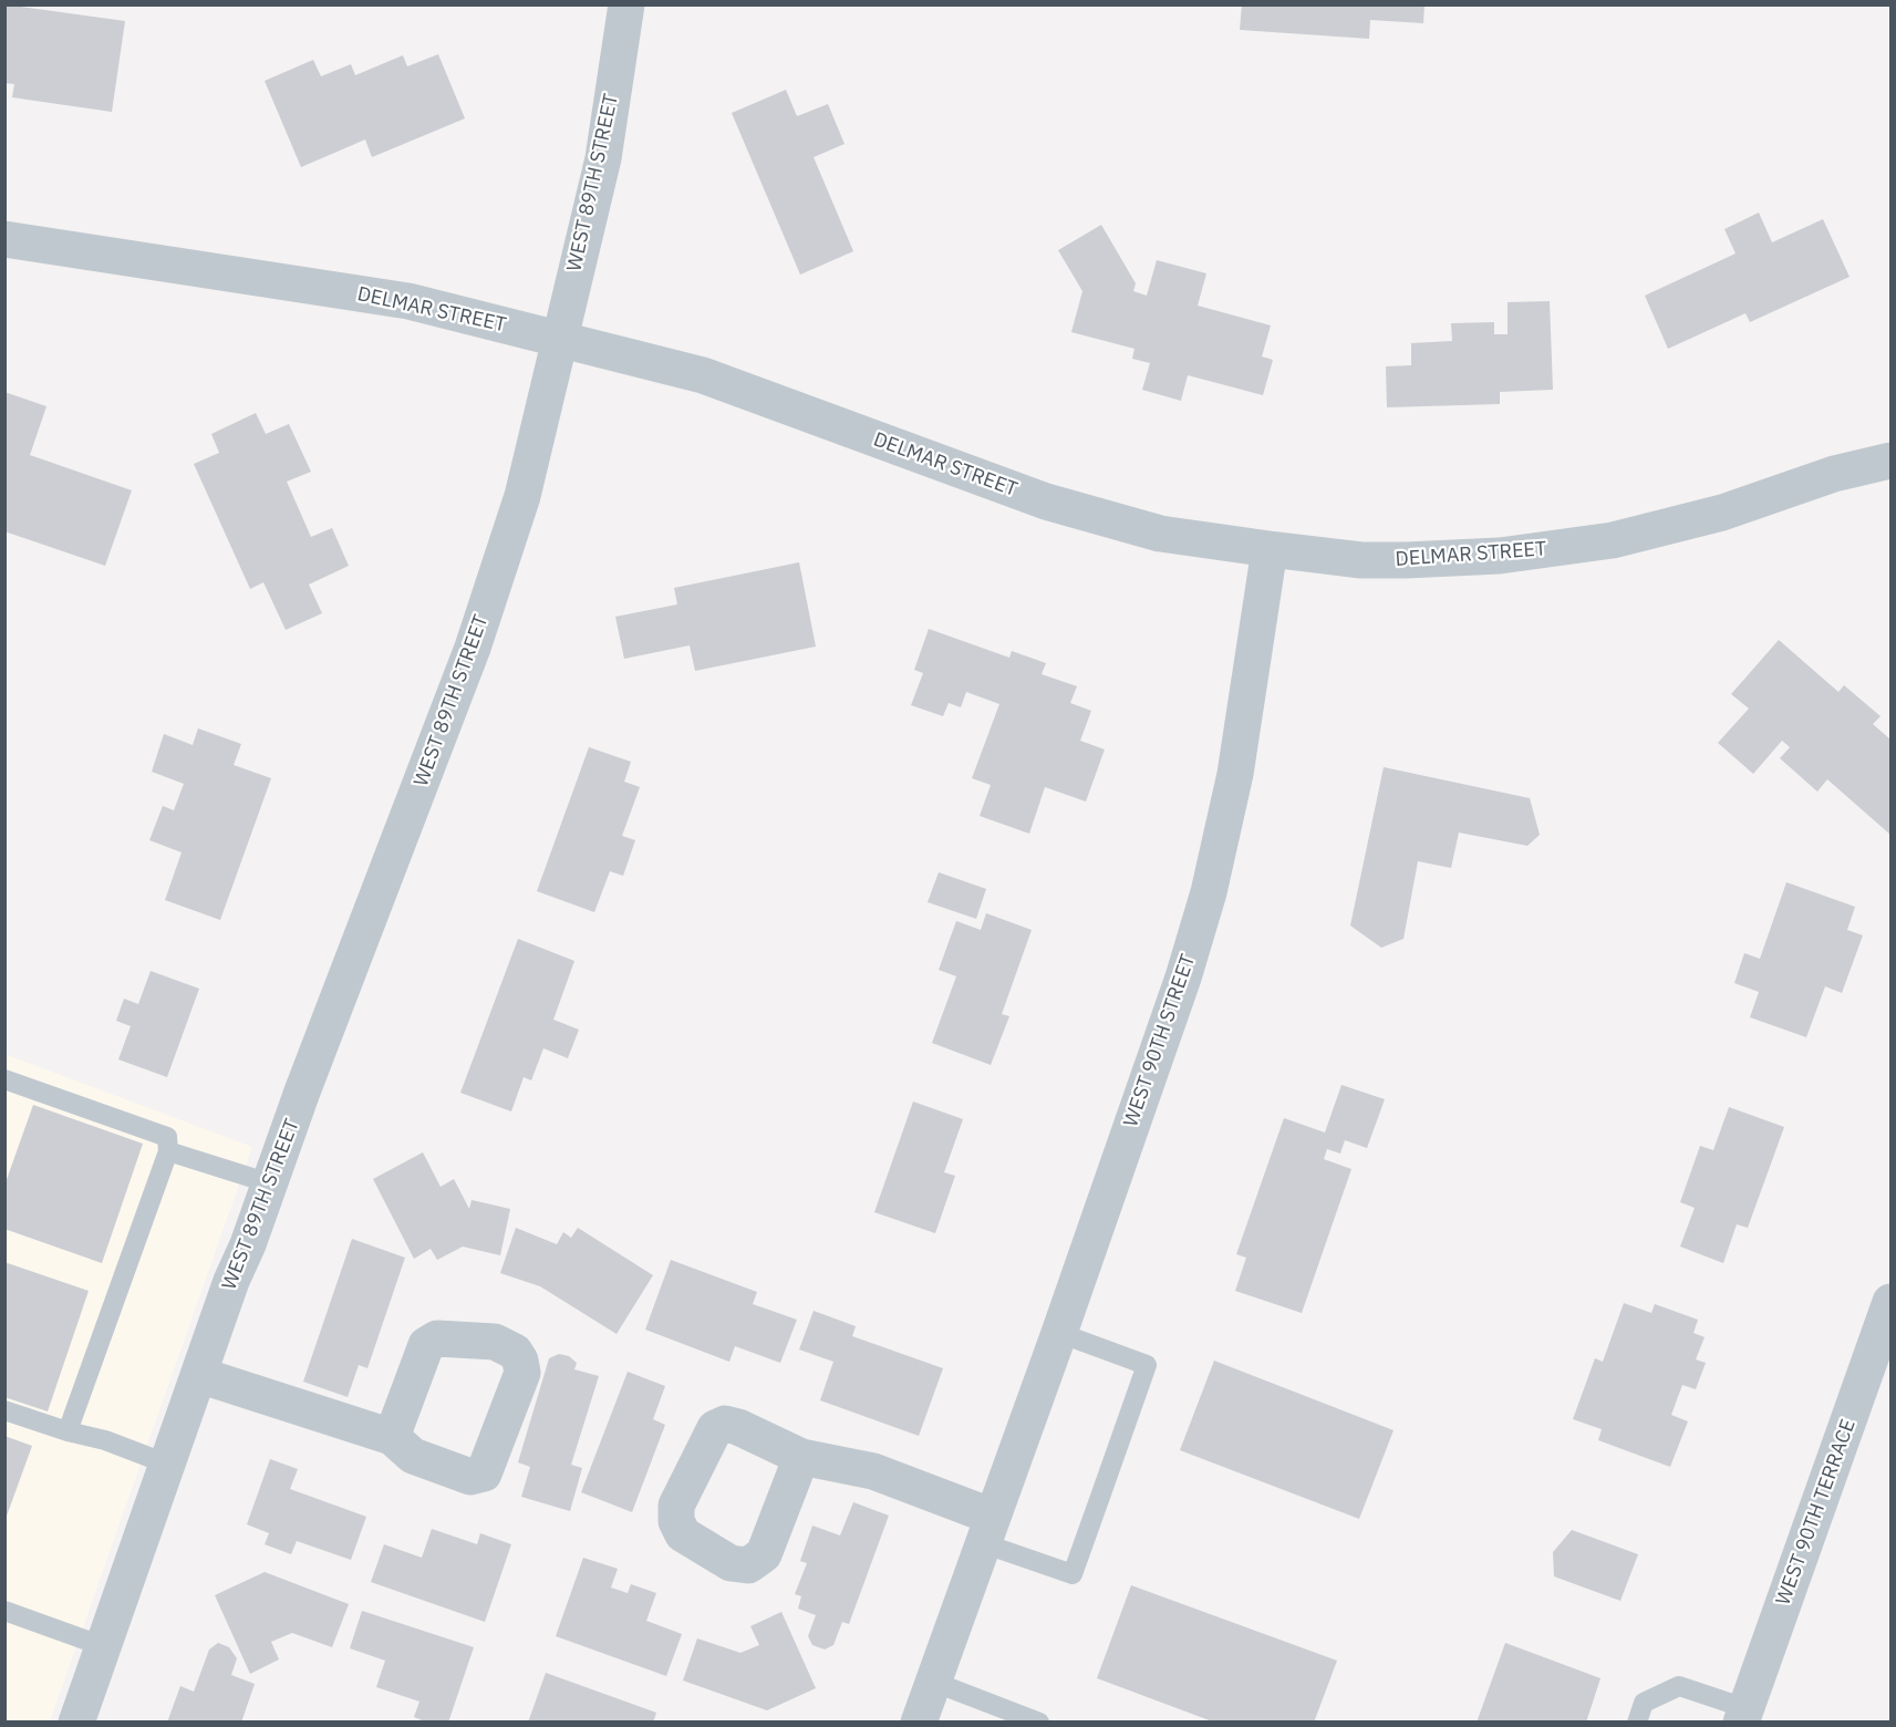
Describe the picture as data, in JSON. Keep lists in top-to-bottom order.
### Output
{
  "streets": {
    "street": [
      "WEST 89TH STREET",
      "DELMAR STREET",
      "WEST 90TH STREET",
      "WEST 90TH TERRACE"
    ]
  },
  "crossings": [
    ["WEST 89TH STREET", "DELMAR STREET"],
    ["DELMAR STREET", "WEST 90TH STREET"]
  ]
}
